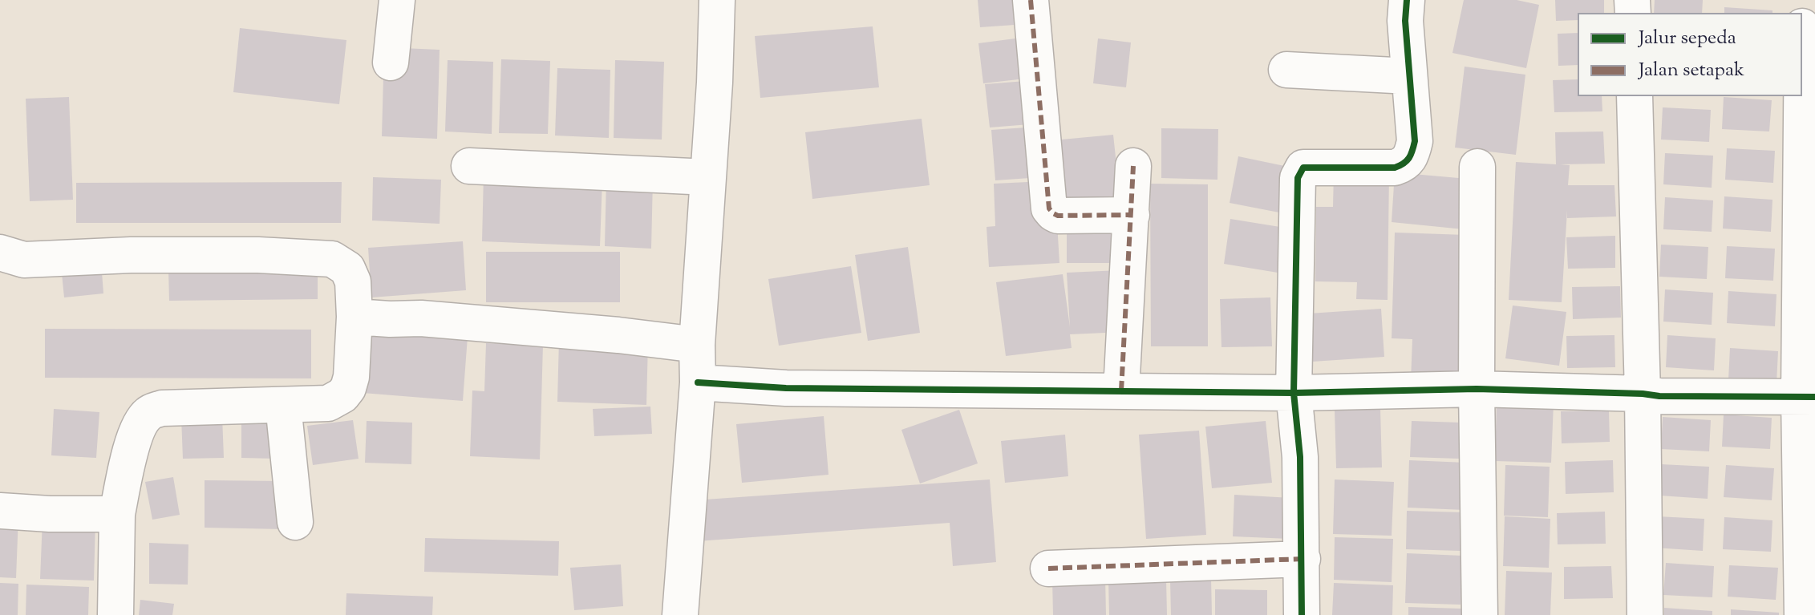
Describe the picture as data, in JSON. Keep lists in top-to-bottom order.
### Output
{
  "legend": ["Jalur sepeda", "Jalan setapak"]
}
